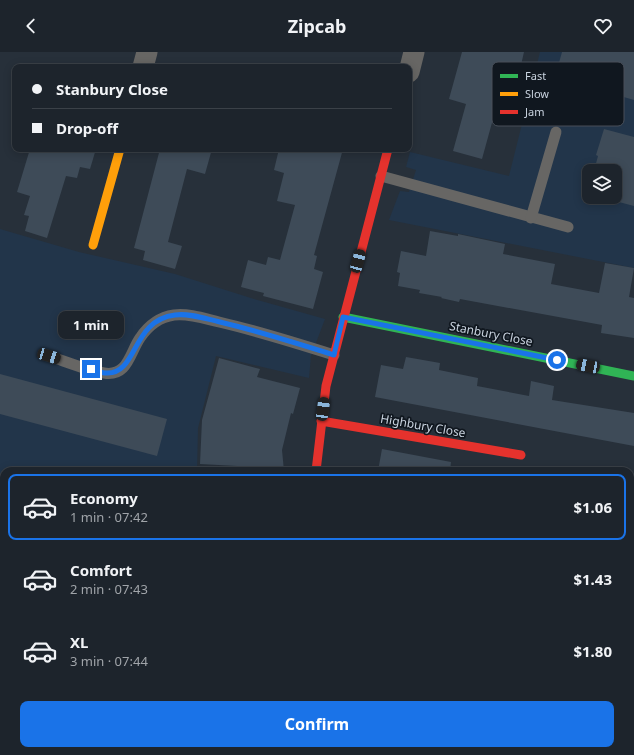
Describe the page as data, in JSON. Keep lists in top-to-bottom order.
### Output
{
  "streets": {
    "street": ["Stanbury Close", "Highbury Close"]
  },
  "legend": ["Fast", "Slow", "Jam"],
  "page": {
    "header": "Zipcab",
    "banner": ["Stanbury Close", "Drop-off"],
    "bubble": "1 min",
    "list": [
      {
        "name": "Economy",
        "note": "1 min · 07:42",
        "value": "$1.06"
      },
      {
        "name": "Comfort",
        "note": "2 min · 07:43",
        "value": "$1.43"
      },
      {
        "name": "XL",
        "note": "3 min · 07:44",
        "value": "$1.80"
      }
    ],
    "buttons": "Confirm"
  }
}
